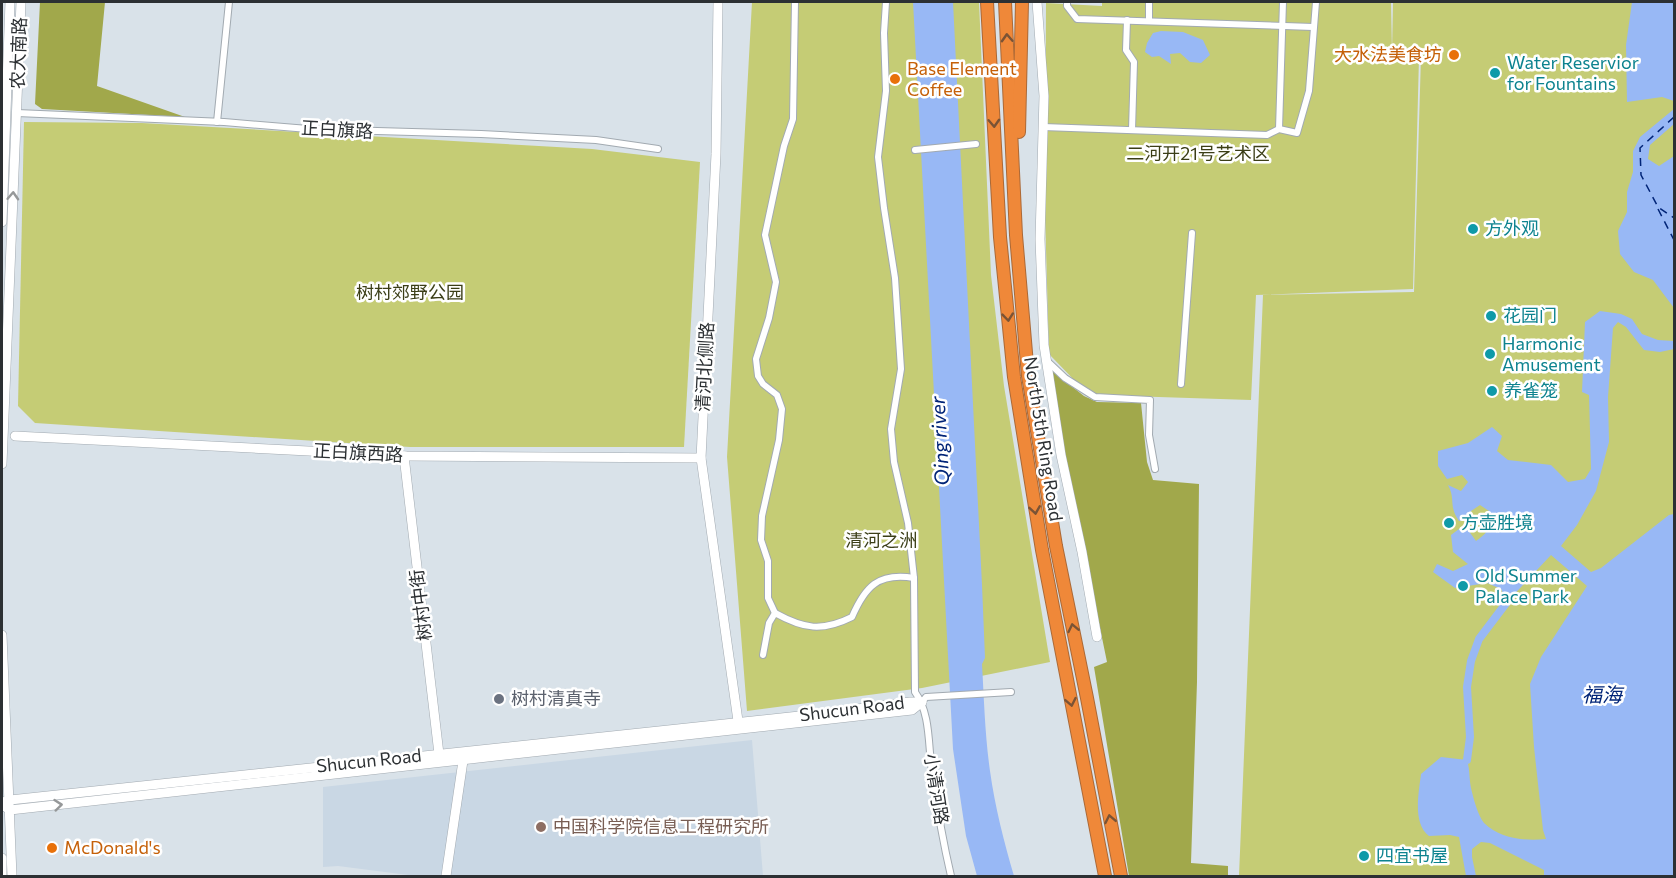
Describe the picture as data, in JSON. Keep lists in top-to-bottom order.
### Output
{
  "streets": {
    "highway": ["North 5th Ring Road"],
    "street": [
      "农大南路",
      "正白旗路",
      "清河北侧路",
      "正白旗西路",
      "树村中街",
      "Shucun Road",
      "小清河路"
    ]
  },
  "crossings": [
    ["农大南路", "正白旗路"],
    ["清河北侧路", "正白旗西路"],
    ["清河北侧路", "Shucun Road"],
    ["正白旗西路", "树村中街"],
    ["树村中街", "Shucun Road"],
    ["Shucun Road", "小清河路"]
  ],
  "water": ["Qing river", "福海"],
  "parks": ["二河开21号艺术区", "树村郊野公园", "清河之洲"],
  "places": [
    "大水法美食坊",
    "Water Reservior for Fountains",
    "Base Element Coffee",
    "方外观",
    "花园门",
    "Harmonic Amusement",
    "养雀笼",
    "方壶胜境",
    "Old Summer Palace Park",
    "树村清真寺",
    "中国科学院信息工程研究所",
    "McDonald's",
    "四宜书屋"
  ]
}
